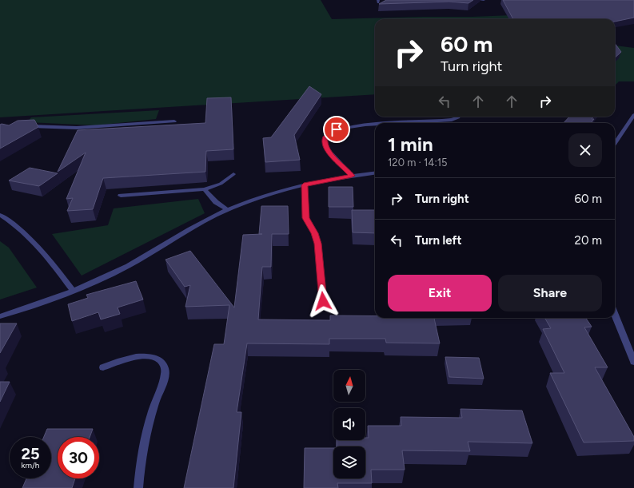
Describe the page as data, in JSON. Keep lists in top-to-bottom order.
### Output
{
  "north": "top",
  "page": {
    "turn": ["60 m", "Turn right"],
    "heading": ["1 min", "120 m · 14:15"],
    "list": [
      {
        "name": "Turn right",
        "value": "60 m"
      },
      {
        "name": "Turn left",
        "value": "20 m"
      }
    ],
    "buttons": ["Exit", "Share"],
    "speed": "25 km/h",
    "limit": "30"
  }
}
